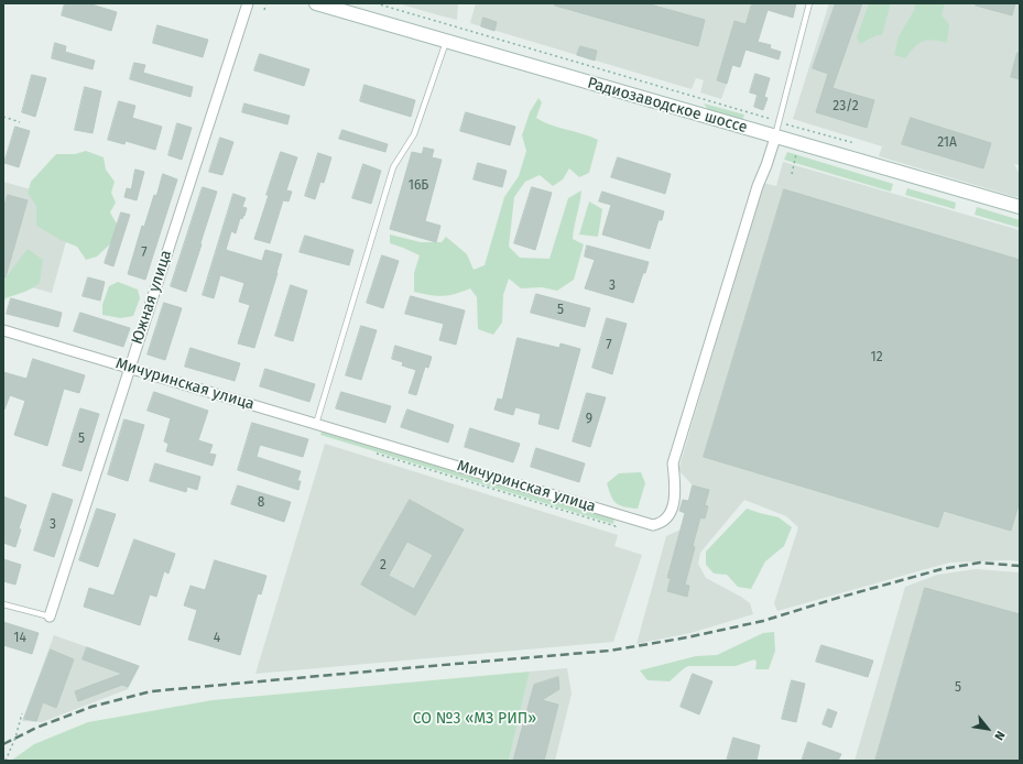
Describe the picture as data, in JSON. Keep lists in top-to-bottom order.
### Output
{
  "streets": {
    "street": ["Радиозаводское шоссе", "Южная улица", "Мичуринская улица"]
  },
  "crossings": [
    ["Радиозаводское шоссе", "Мичуринская улица"],
    ["Южная улица", "Мичуринская улица"]
  ],
  "parks": ["СО №3 «МЗ РИП»"],
  "house_numbers": [
    "23/2",
    "21А",
    "16Б",
    "7",
    "3",
    "5",
    "7",
    "12",
    "9",
    "5",
    "8",
    "3",
    "2",
    "14",
    "4",
    "5"
  ],
  "north": "bottom right"
}
